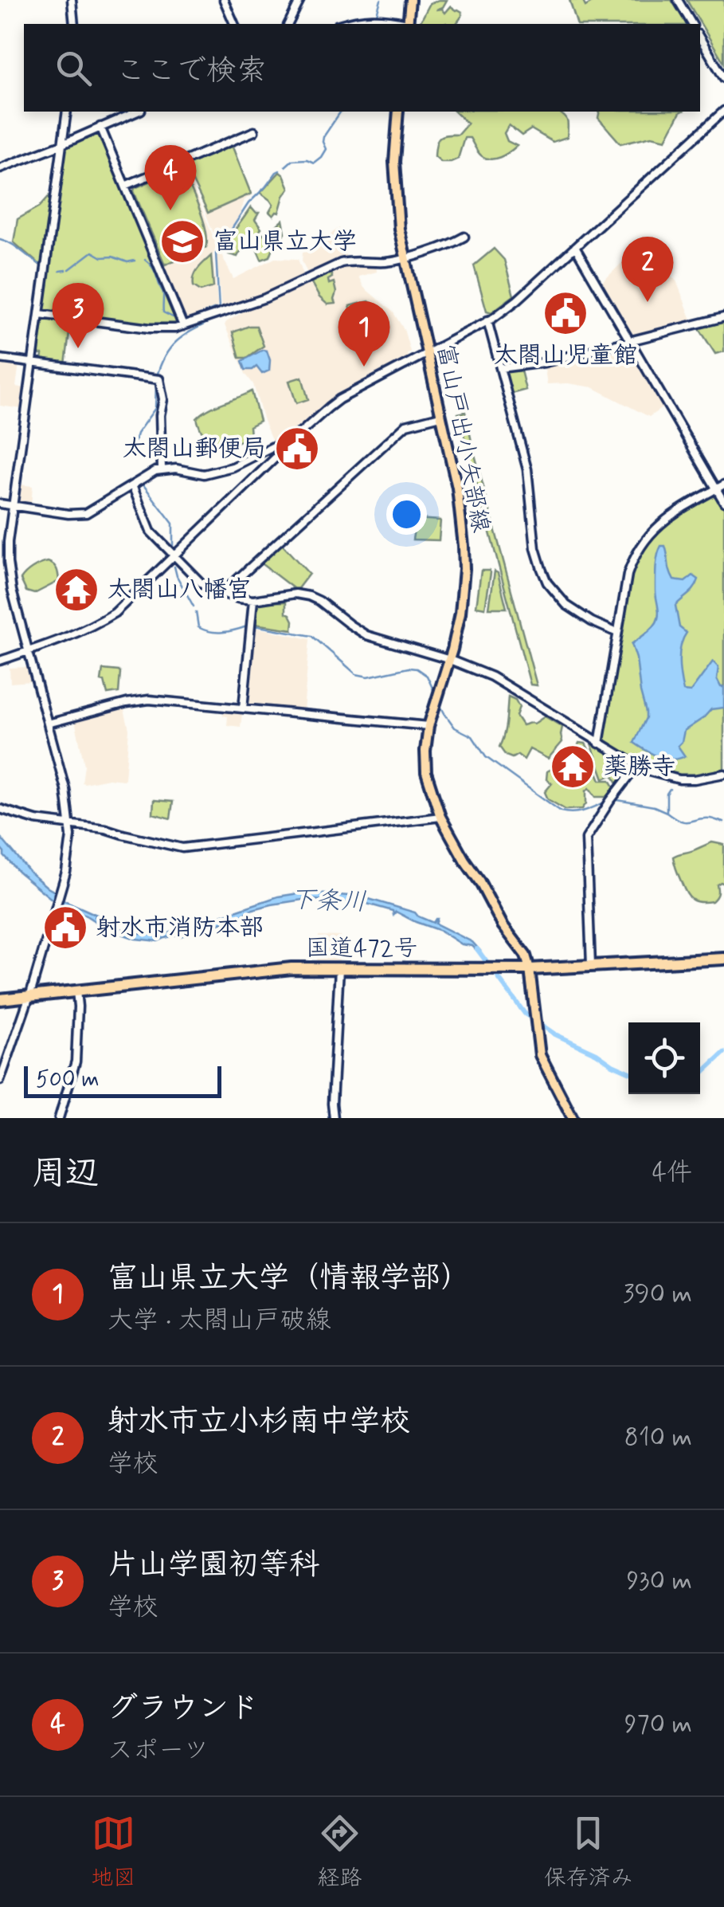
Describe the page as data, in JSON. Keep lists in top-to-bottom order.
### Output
{
  "streets": {
    "highway": ["国道472号"],
    "main road": ["富山戸出小矢部線"]
  },
  "crossings": [
    ["富山戸出小矢部線", "国道472号"]
  ],
  "water": ["下条川"],
  "places": {
    "school or university": ["富山県立大学"],
    "public building": ["太閤山児童館", "太閤山郵便局", "射水市消防本部"],
    "temple": ["太閤山八幡宮", "薬勝寺"]
  },
  "scale_bar": "500 m",
  "page": {
    "search": "ここで検索",
    "pins": [
      "4",
      "2",
      "3",
      "1"
    ],
    "scale": "500 m",
    "heading": ["周辺", "4件"],
    "list": [
      {
        "mark": "1",
        "name": "富山県立大学（情報学部）",
        "note": "大学 · 太閤山戸破線",
        "value": "390 m"
      },
      {
        "mark": "2",
        "name": "射水市立小杉南中学校",
        "note": "学校",
        "value": "810 m"
      },
      {
        "mark": "3",
        "name": "片山学園初等科",
        "note": "学校",
        "value": "930 m"
      },
      {
        "mark": "4",
        "name": "グラウンド",
        "note": "スポーツ",
        "value": "970 m"
      }
    ],
    "nav": ["地図", "経路", "保存済み"]
  }
}
